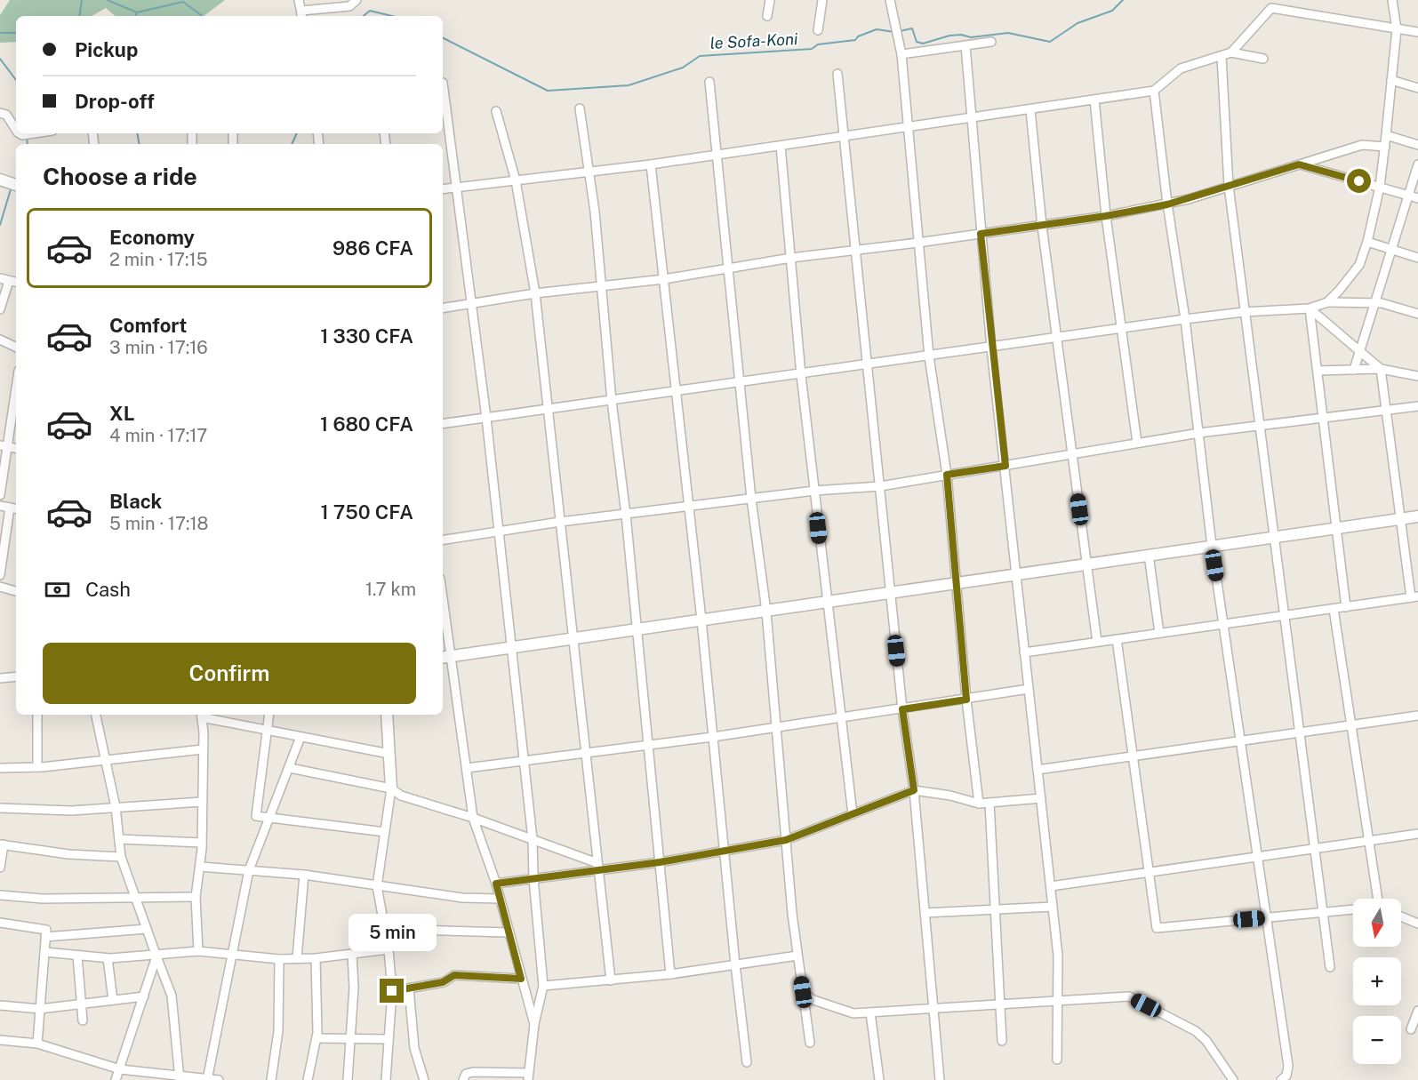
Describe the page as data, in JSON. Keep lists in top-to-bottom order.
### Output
{
  "water": ["le Sofa-Koni"],
  "north": "bottom",
  "page": {
    "banner": ["Pickup", "Drop-off"],
    "heading": "Choose a ride",
    "list": [
      {
        "name": "Economy",
        "note": "2 min · 17:15",
        "value": "986 CFA"
      },
      {
        "name": "Comfort",
        "note": "3 min · 17:16",
        "value": "1 330 CFA"
      },
      {
        "name": "XL",
        "note": "4 min · 17:17",
        "value": "1 680 CFA"
      },
      {
        "name": "Black",
        "note": "5 min · 17:18",
        "value": "1 750 CFA"
      }
    ],
    "pay": ["Cash", "1.7 km"],
    "buttons": "Confirm",
    "map_buttons": ["+", "−"],
    "bubble": "5 min"
  }
}
